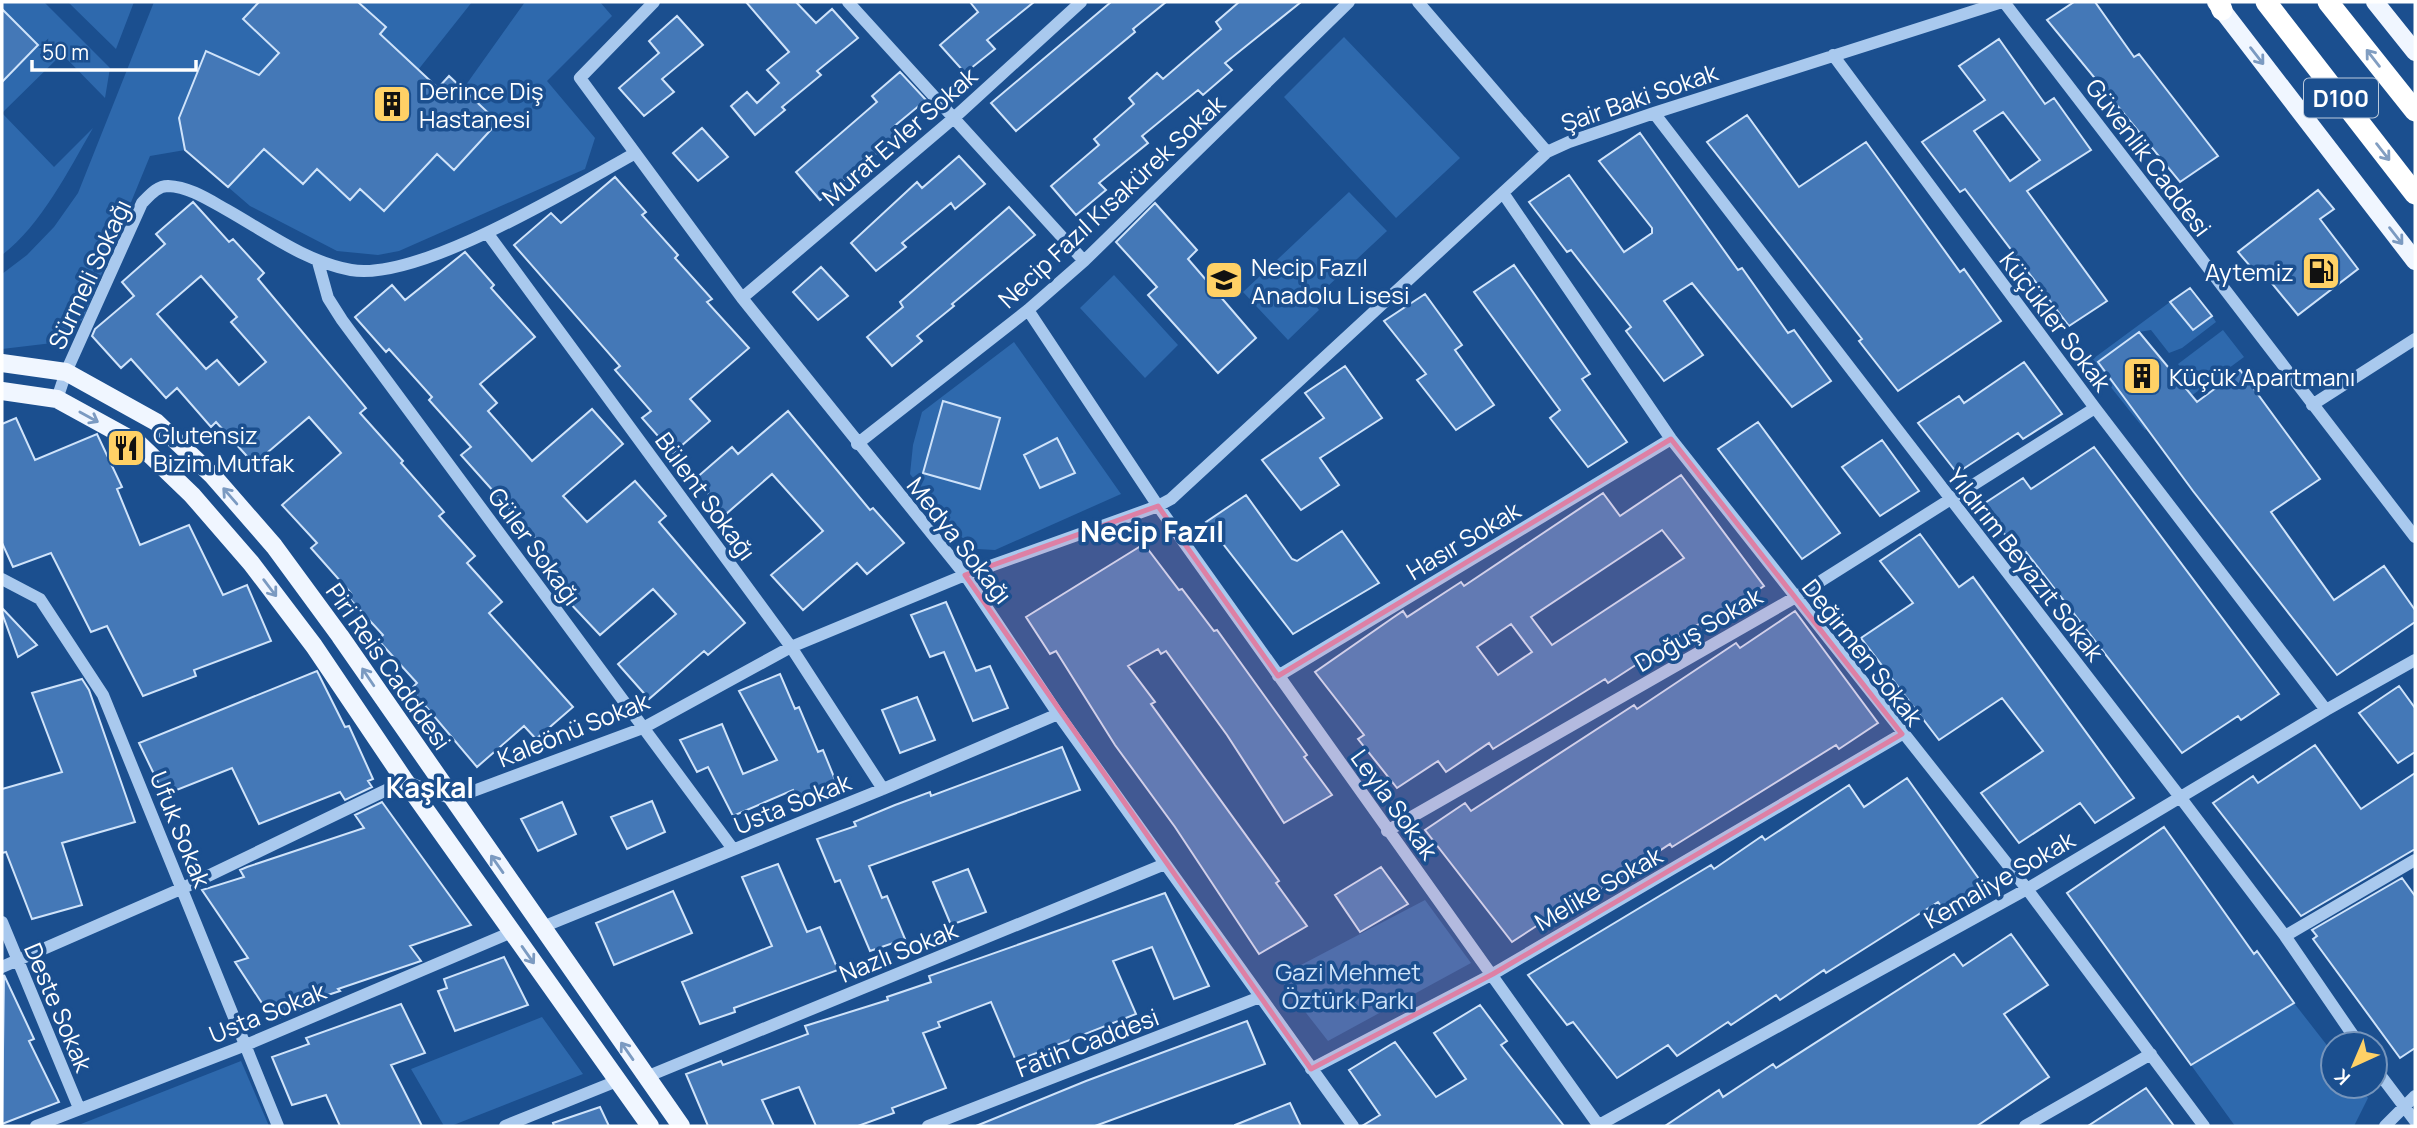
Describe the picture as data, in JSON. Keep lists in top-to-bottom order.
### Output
{
  "streets": {
    "highway": ["D100"],
    "main road": ["Piri Reis Cadddesi"],
    "street": [
      "Şair Baki Sokak",
      "Murat Evler Sokak",
      "Güvenlik Caddesi",
      "Necip Fazıl Kısakürek Sokak",
      "Sürmeli Sokağı",
      "Küçükler Sokak",
      "Bülent Sokağı",
      "Medya Sokağı",
      "Hasır Sokak",
      "Güler Sokağı",
      "Yıldırım Beyazıt Sokak",
      "Doğuş Sokak",
      "Değirmen Sokak",
      "Kaleönü Sokak",
      "Usta Sokak",
      "Leyla Sokak",
      "Ufuk Sokak",
      "Kemaliye Sokak",
      "Melike Sokak",
      "Nazlı Sokak",
      "Deste Sokak",
      "Fatih Caddesi"
    ]
  },
  "crossings": [
    ["Şair Baki Sokak", "Güvenlik Caddesi"],
    ["Şair Baki Sokak", "Küçükler Sokak"],
    ["Şair Baki Sokak", "Medya Sokağı"],
    ["Şair Baki Sokak", "Yıldırım Beyazıt Sokak"],
    ["Şair Baki Sokak", "Değirmen Sokak"],
    ["Şair Baki Sokak", "Kaleönü Sokak"],
    ["Şair Baki Sokak", "Leyla Sokak"],
    ["Murat Evler Sokak", "Medya Sokağı"],
    ["Necip Fazıl Kısakürek Sokak", "Medya Sokağı"],
    ["Necip Fazıl Kısakürek Sokak", "Leyla Sokak"],
    ["Sürmeli Sokağı", "Bülent Sokağı"],
    ["Sürmeli Sokağı", "Medya Sokağı"],
    ["Sürmeli Sokağı", "Güler Sokağı"],
    ["Sürmeli Sokağı", "Piri Reis Cadddesi"],
    ["Küçükler Sokak", "Doğuş Sokak"],
    ["Küçükler Sokak", "Kemaliye Sokak"],
    ["Bülent Sokağı", "Kaleönü Sokak"],
    ["Bülent Sokağı", "Usta Sokak"],
    ["Medya Sokağı", "Kaleönü Sokak"],
    ["Medya Sokağı", "Usta Sokak"],
    ["Medya Sokağı", "Melike Sokak"],
    ["Medya Sokağı", "Nazlı Sokak"],
    ["Medya Sokağı", "Fatih Caddesi"],
    ["Hasır Sokak", "Değirmen Sokak"],
    ["Hasır Sokak", "Leyla Sokak"],
    ["Güler Sokağı", "Kaleönü Sokak"],
    ["Güler Sokağı", "Usta Sokak"],
    ["Yıldırım Beyazıt Sokak", "Doğuş Sokak"],
    ["Yıldırım Beyazıt Sokak", "Kemaliye Sokak"],
    ["Doğuş Sokak", "Değirmen Sokak"],
    ["Doğuş Sokak", "Leyla Sokak"],
    ["Değirmen Sokak", "Kemaliye Sokak"],
    ["Değirmen Sokak", "Melike Sokak"],
    ["Piri Reis Cadddesi", "Kaleönü Sokak"],
    ["Piri Reis Cadddesi", "Usta Sokak"],
    ["Piri Reis Cadddesi", "Nazlı Sokak"],
    ["Usta Sokak", "Ufuk Sokak"],
    ["Usta Sokak", "Deste Sokak"],
    ["Leyla Sokak", "Kemaliye Sokak"],
    ["Leyla Sokak", "Melike Sokak"]
  ],
  "districts": ["Necip Fazıl", "Kaşkal"],
  "parks": ["Gazi Mehmet Öztürk Parkı"],
  "places": {
    "building": ["Derince Diş Hastanesi", "Küçük Apartmanı"],
    "fuel station": ["Aytemiz"],
    "school or university": ["Necip Fazıl Anadolu Lisesi"],
    "restaurant": ["Glutensiz Bizim Mutfak"]
  },
  "scale_bar": "50 m",
  "north": "bottom left"
}
